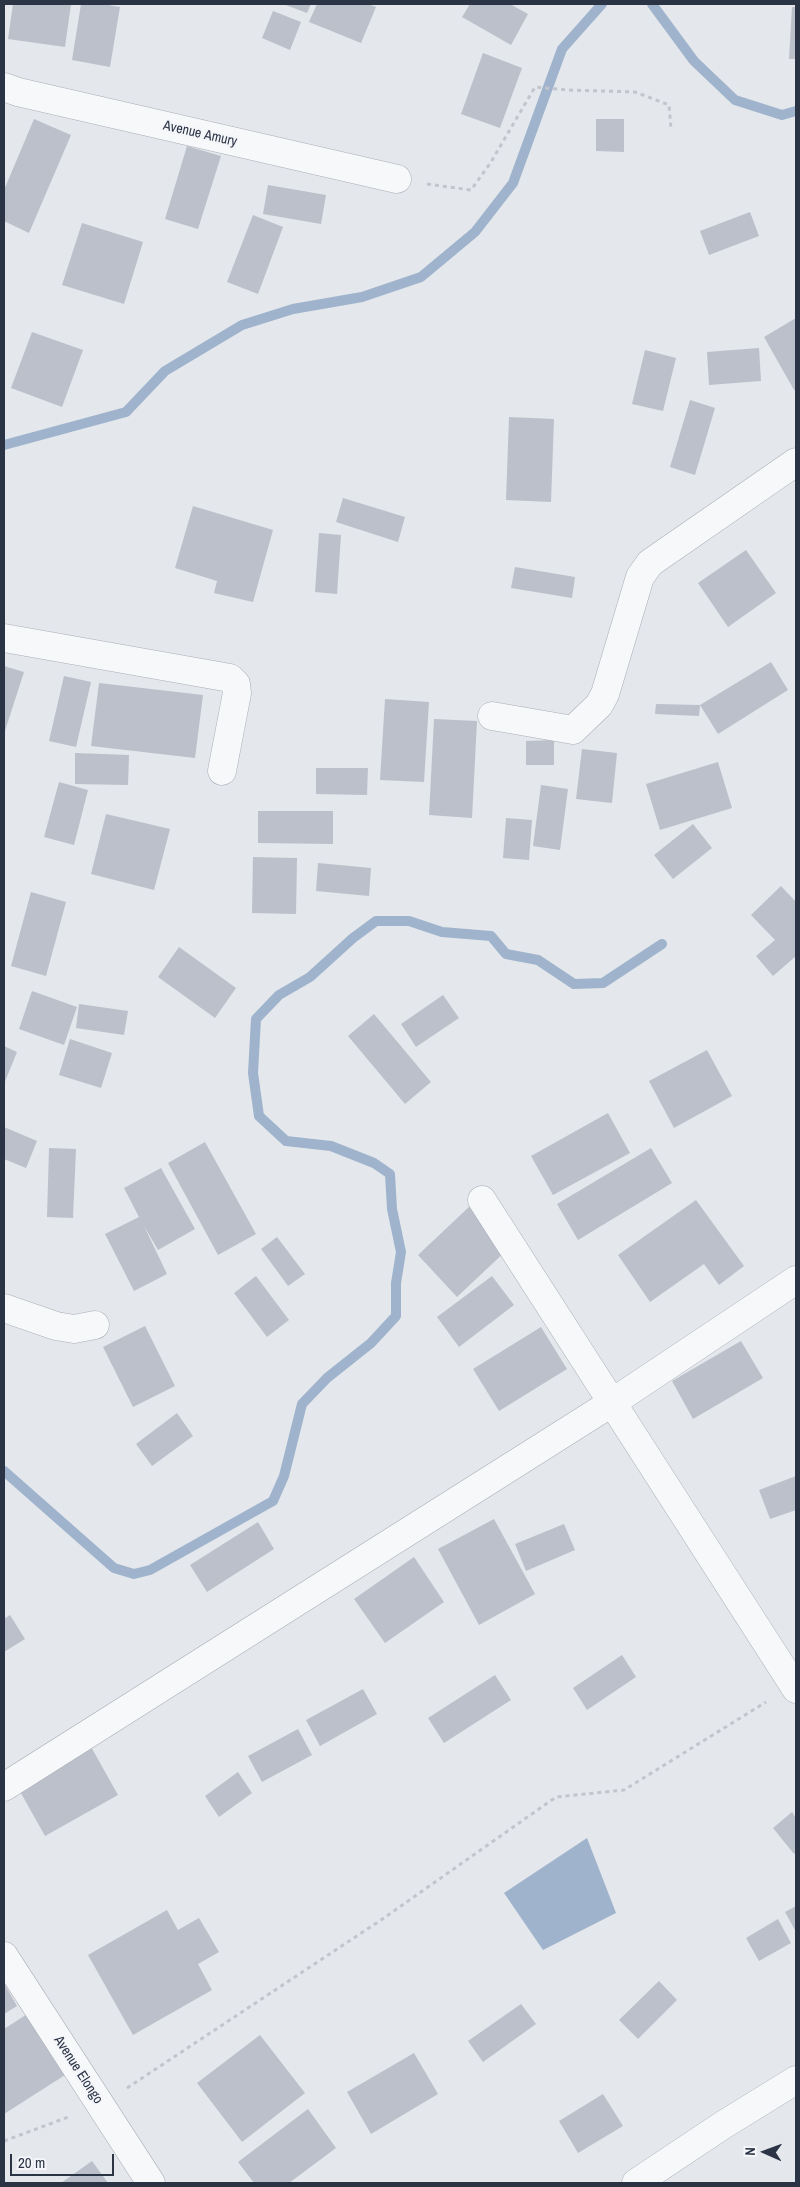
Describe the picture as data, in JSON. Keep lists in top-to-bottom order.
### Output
{
  "streets": {
    "street": ["Avenue Amury", "Avenue Elongo"]
  },
  "scale_bar": "20 m",
  "north": "left"
}
